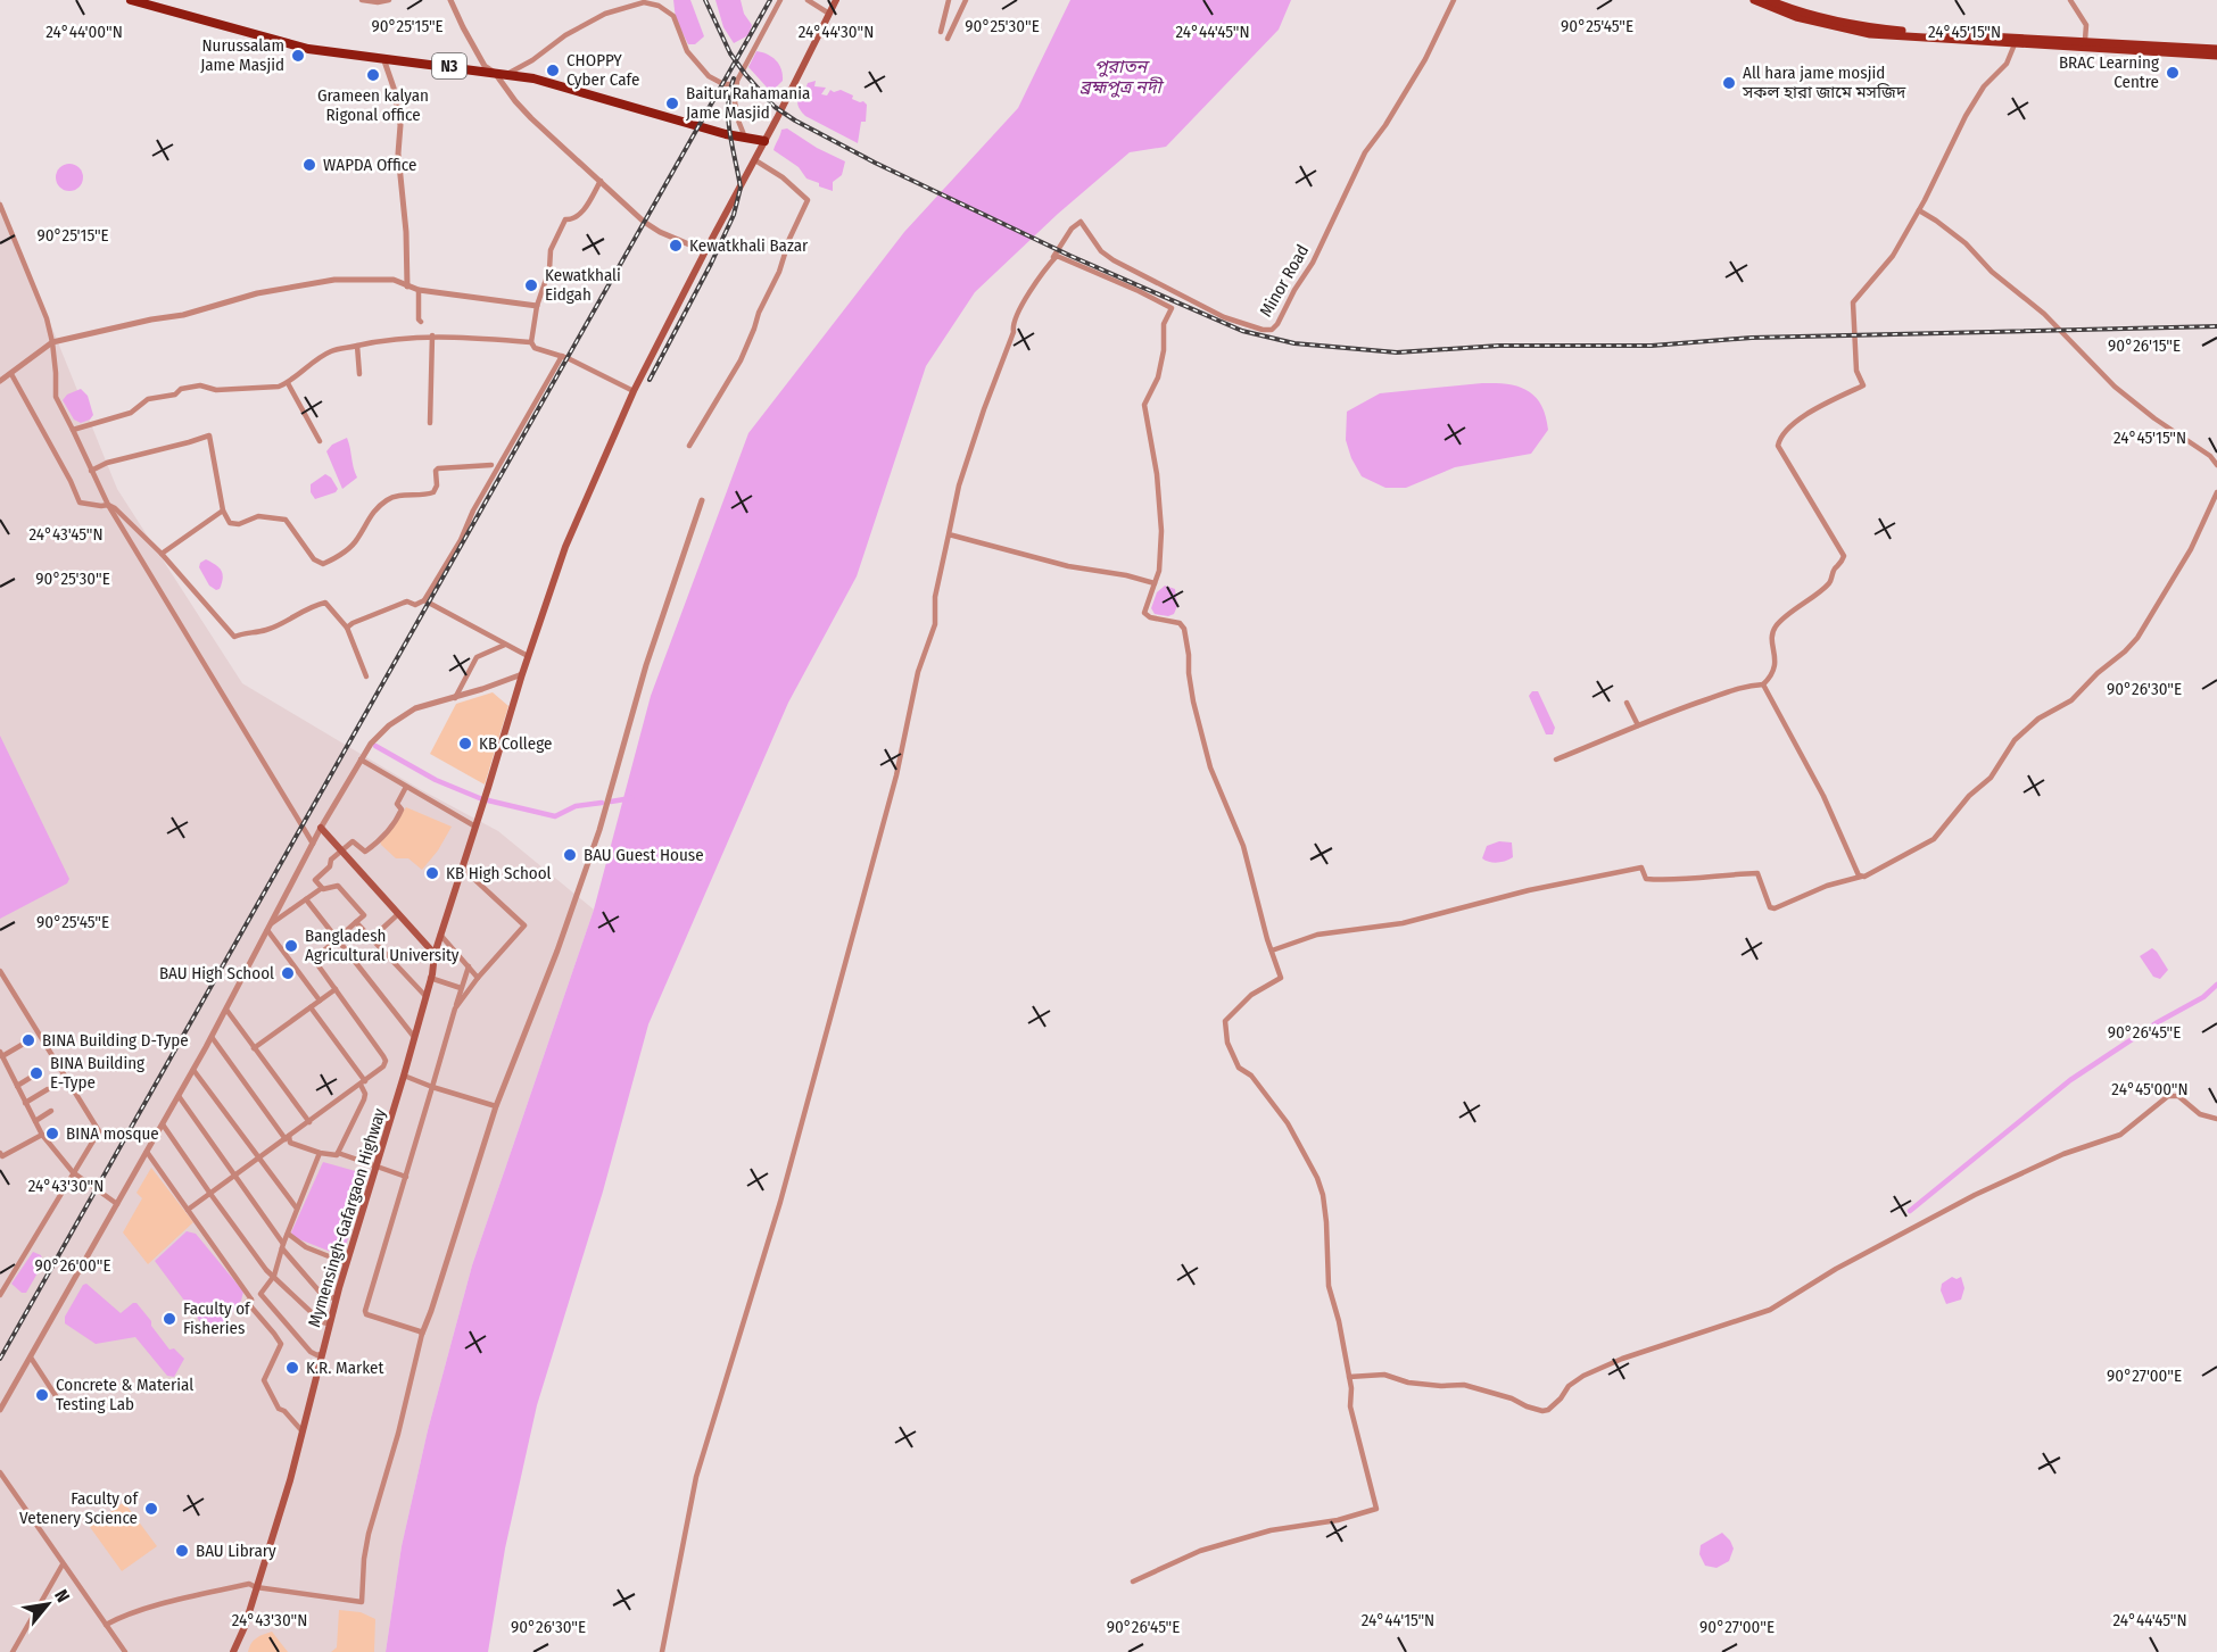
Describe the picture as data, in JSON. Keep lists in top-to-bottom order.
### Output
{
  "streets": {
    "highway": ["N3"],
    "main road": ["Mymensingh-Gafargaon Highway"],
    "street": ["Minor Road"]
  },
  "crossings": [
    ["N3", "Mymensingh-Gafargaon Highway"]
  ],
  "water": ["পুরাতন ব্রহ্মপুত্র নদী"],
  "places": [
    "Nurussalam Jame Masjid",
    "CHOPPY Cyber Cafe",
    "BRAC Learning Centre",
    "Grameen kalyan Rigonal office",
    "All hara jame mosjid সকল হারা জামে মসজিদ",
    "Baitur Rahamania Jame Masjid",
    "WAPDA Office",
    "Kewatkhali Bazar",
    "Kewatkhali Eidgah",
    "KB College",
    "BAU Guest House",
    "KB High School",
    "Bangladesh Agricultural University",
    "BAU High School",
    "BINA Building D-Type",
    "BINA Building E-Type",
    "BINA mosque",
    "Faculty of Fisheries",
    "K.R. Market",
    "Concrete & Material Testing Lab",
    "Faculty of Vetenery Science",
    "BAU Library"
  ],
  "north": "top right",
  "coordinates": [
    "90°25'30\"E",
    "90°25'45\"E",
    "90°25'15\"E",
    "24°44'00\"N",
    "24°44'30\"N",
    "24°44'45\"N",
    "24°45'15\"N",
    "90°26'15\"E",
    "24°43'45\"N",
    "90°26'30\"E",
    "90°26'45\"E",
    "24°45'00\"N",
    "24°43'30\"N",
    "90°26'00\"E",
    "90°27'00\"E",
    "24°44'15\"N"
  ]
}
